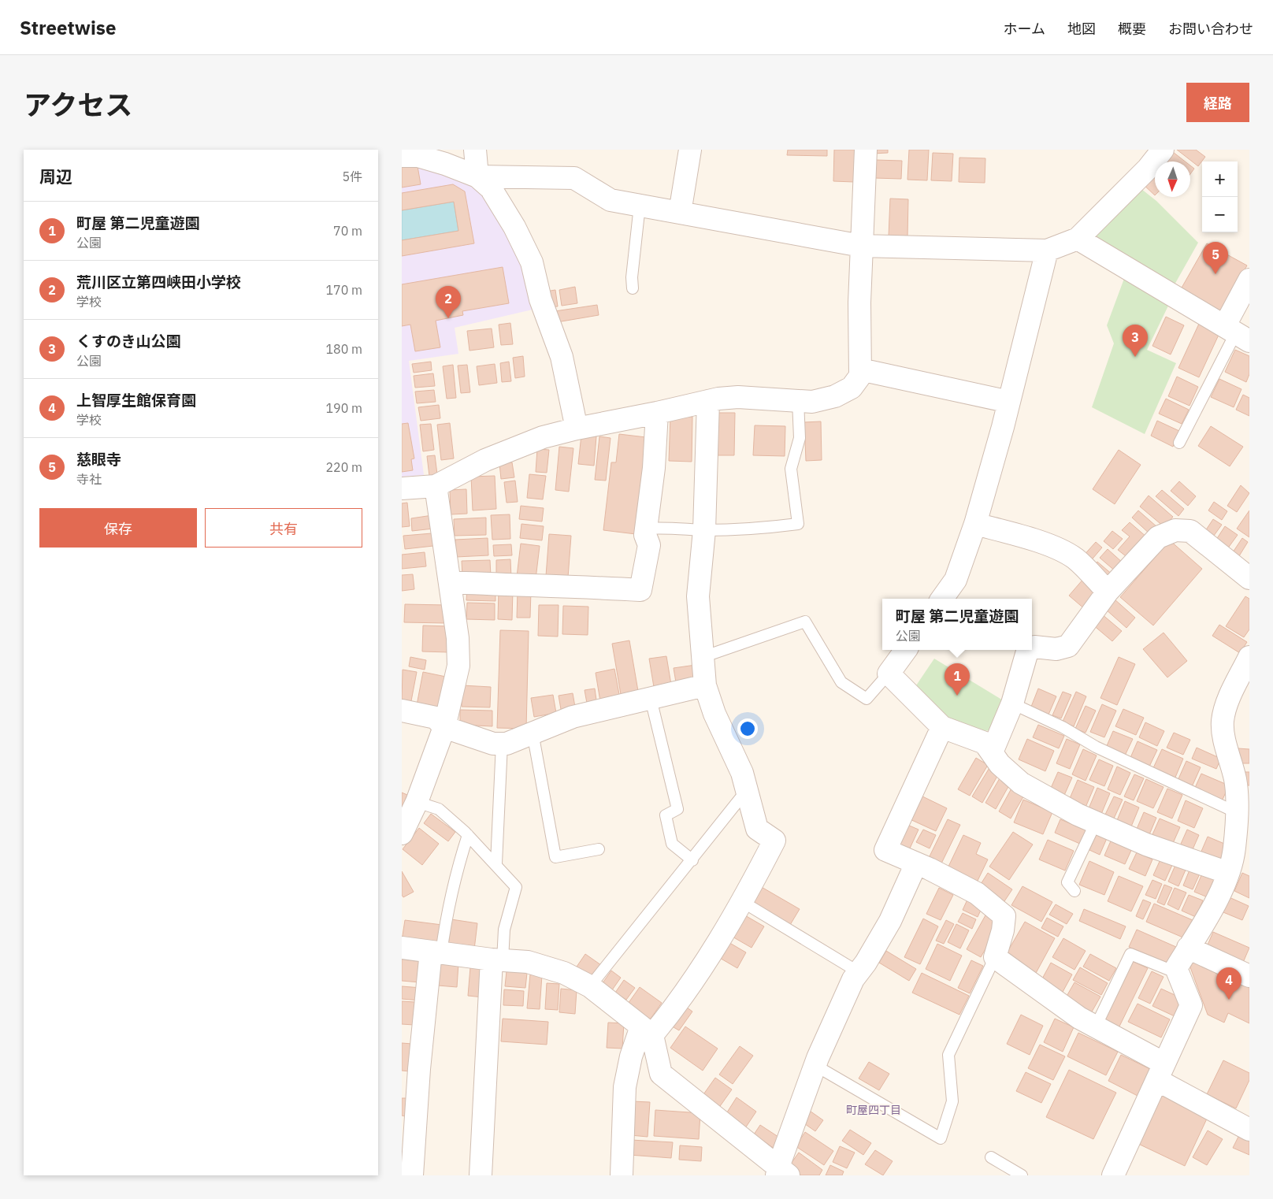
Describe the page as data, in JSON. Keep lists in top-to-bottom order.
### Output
{
  "districts": ["町屋四丁目"],
  "north": "bottom",
  "page": {
    "header": "Streetwise",
    "nav": [
      "ホーム",
      "地図",
      "概要",
      "お問い合わせ"
    ],
    "title": "アクセス",
    "buttons": [
      "経路",
      ["保存", "共有"]
    ],
    "heading": ["周辺", "5件"],
    "map_buttons": ["+", "−"],
    "list": [
      {
        "mark": "1",
        "name": "町屋 第二児童遊園",
        "note": "公園",
        "value": "70 m"
      },
      {
        "mark": "2",
        "name": "荒川区立第四峡田小学校",
        "note": "学校",
        "value": "170 m"
      },
      {
        "mark": "3",
        "name": "くすのき山公園",
        "note": "公園",
        "value": "180 m"
      },
      {
        "mark": "4",
        "name": "上智厚生館保育園",
        "note": "学校",
        "value": "190 m"
      },
      {
        "mark": "5",
        "name": "慈眼寺",
        "note": "寺社",
        "value": "220 m"
      }
    ],
    "pins": [
      "5",
      "2",
      "3",
      "1",
      "4"
    ],
    "popup": ["町屋 第二児童遊園", "公園"]
  }
}
